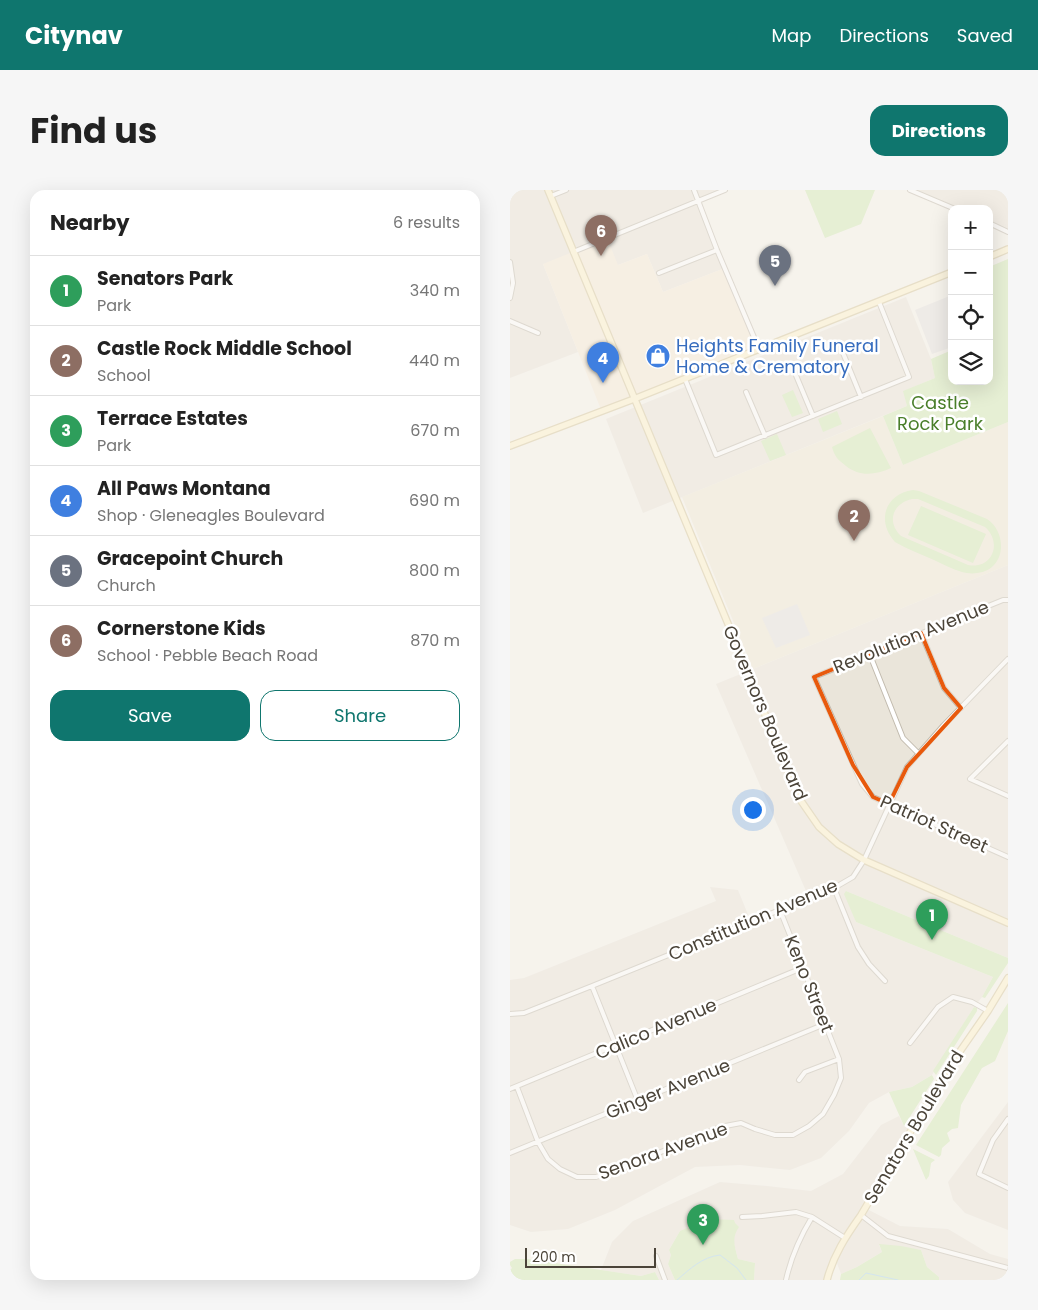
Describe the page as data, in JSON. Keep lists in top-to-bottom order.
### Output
{
  "streets": {
    "main road": ["Governors Boulevard", "Senators Boulevard"],
    "street": [
      "Revolution Avenue",
      "Patriot Street",
      "Constitution Avenue",
      "Keno Street",
      "Calico Avenue",
      "Ginger Avenue",
      "Senora Avenue"
    ]
  },
  "crossings": [
    ["Revolution Avenue", "Patriot Street"],
    ["Governors Boulevard", "Constitution Avenue"],
    ["Patriot Street", "Constitution Avenue"],
    ["Constitution Avenue", "Keno Street"],
    ["Keno Street", "Calico Avenue"],
    ["Keno Street", "Ginger Avenue"],
    ["Keno Street", "Senora Avenue"],
    ["Calico Avenue", "Senora Avenue"],
    ["Ginger Avenue", "Senora Avenue"]
  ],
  "parks": ["Castle Rock Park"],
  "places": {
    "shop": ["Heights Family Funeral Home & Crematory"]
  },
  "scale_bar": "200 m",
  "page": {
    "header": "Citynav",
    "nav": ["Map", "Directions", "Saved"],
    "title": "Find us",
    "buttons": [
      "Directions",
      ["Save", "Share"]
    ],
    "heading": ["Nearby", "6 results"],
    "map_buttons": ["+", "−"],
    "pins": [
      "6",
      "5",
      "4",
      "2",
      "1",
      "3"
    ],
    "list": [
      {
        "mark": "1",
        "name": "Senators Park",
        "note": "Park",
        "value": "340 m"
      },
      {
        "mark": "2",
        "name": "Castle Rock Middle School",
        "note": "School",
        "value": "440 m"
      },
      {
        "mark": "3",
        "name": "Terrace Estates",
        "note": "Park",
        "value": "670 m"
      },
      {
        "mark": "4",
        "name": "All Paws Montana",
        "note": "Shop · Gleneagles Boulevard",
        "value": "690 m"
      },
      {
        "mark": "5",
        "name": "Gracepoint Church",
        "note": "Church",
        "value": "800 m"
      },
      {
        "mark": "6",
        "name": "Cornerstone Kids",
        "note": "School · Pebble Beach Road",
        "value": "870 m"
      }
    ],
    "scale": "200 m"
  }
}
